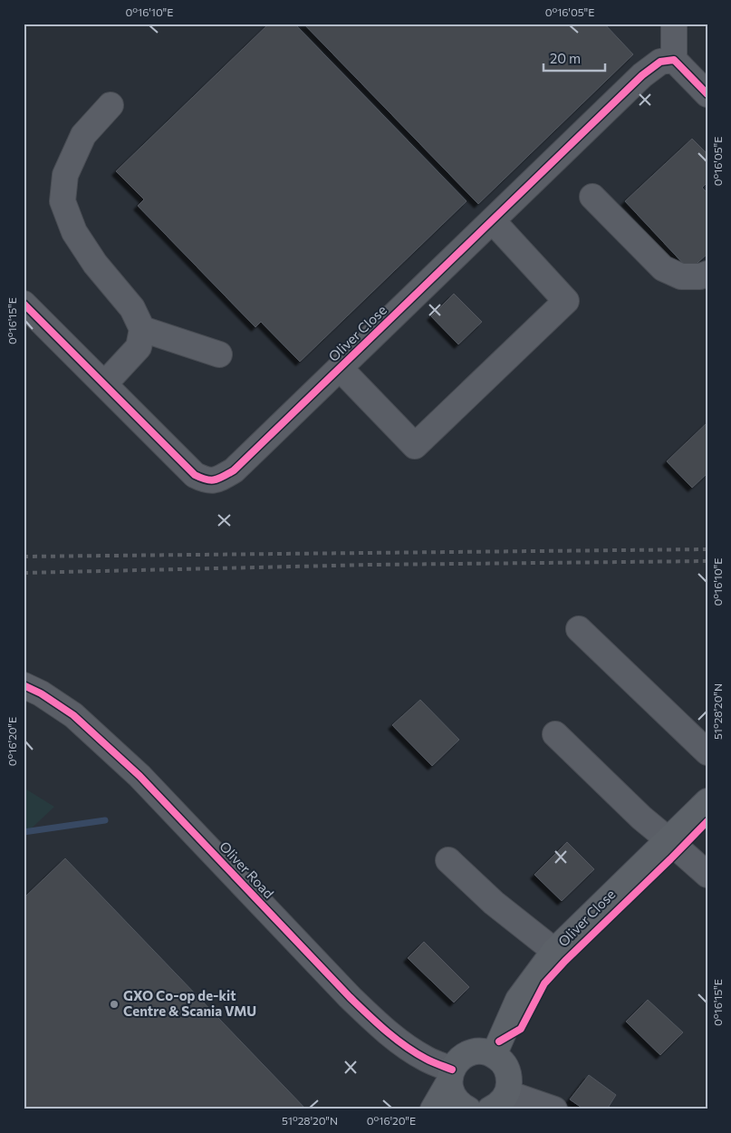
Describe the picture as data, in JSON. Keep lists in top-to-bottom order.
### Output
{
  "streets": {
    "main road": ["Oliver Close"],
    "street": ["Oliver Road"]
  },
  "places": ["GXO Co-op de-kit Centre & Scania VMU"],
  "scale_bar": "20 m",
  "coordinates": [
    "0°16'10\"E",
    "0°16'05\"E",
    "0°16'15\"E",
    "51°28'20\"N",
    "0°16'20\"E"
  ]
}
